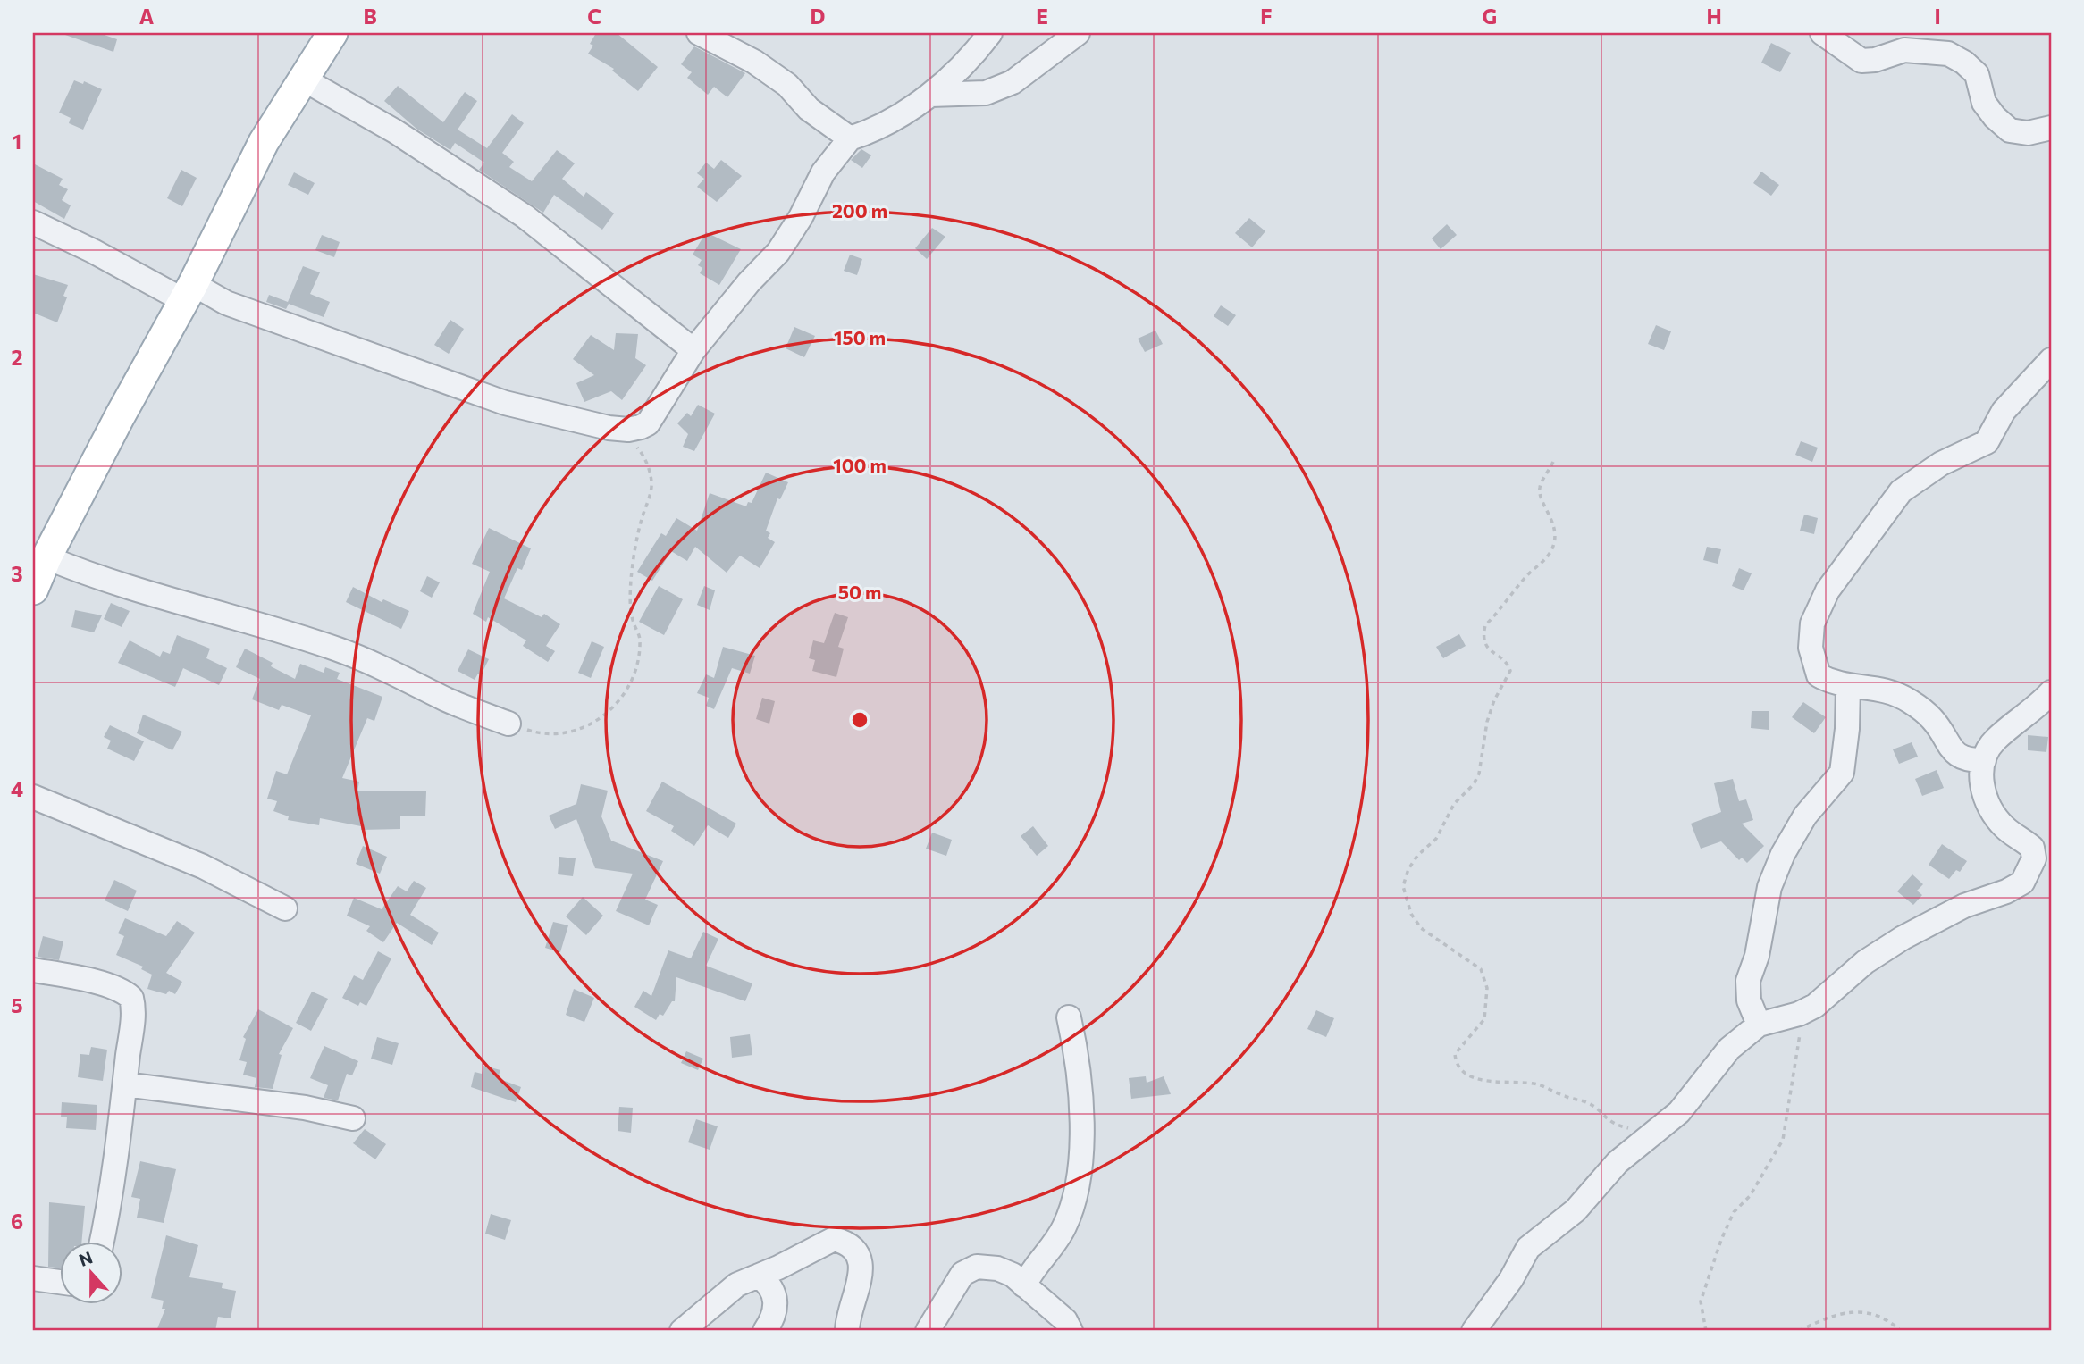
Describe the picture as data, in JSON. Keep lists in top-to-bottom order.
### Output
{
  "north": "top",
  "grid": {
    "columns": [
      "A",
      "B",
      "C",
      "D",
      "E",
      "F",
      "G",
      "H",
      "I"
    ],
    "rows": [
      "1",
      "2",
      "3",
      "4",
      "5",
      "6"
    ]
  },
  "rings": [
    "200 m",
    "150 m",
    "100 m",
    "50 m"
  ]
}
